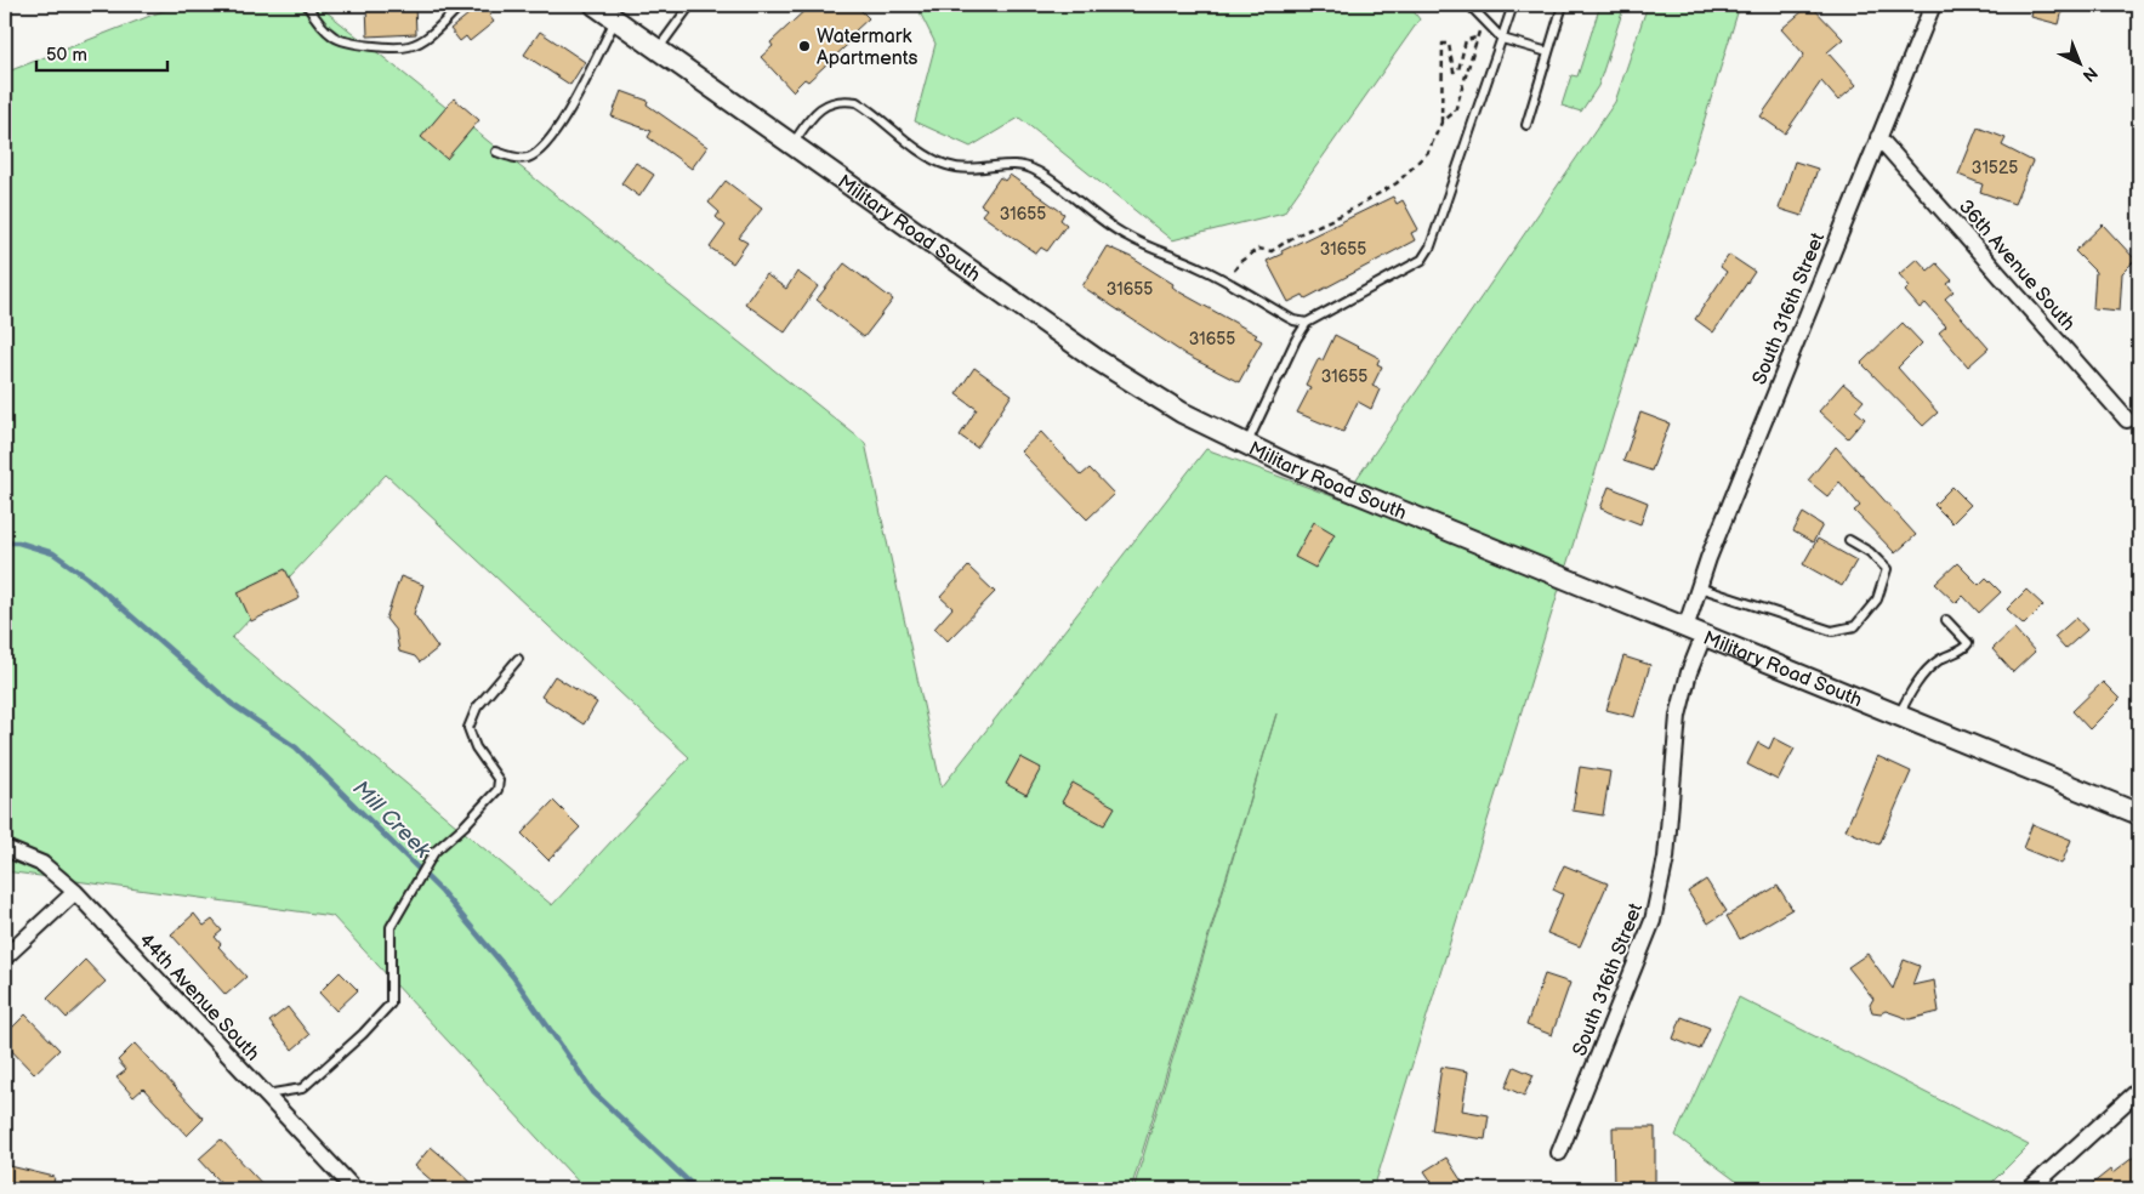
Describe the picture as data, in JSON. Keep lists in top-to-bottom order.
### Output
{
  "streets": {
    "main road": ["Military Road South"],
    "street": ["36th Avenue South", "South 316th Street", "44th Avenue South"]
  },
  "crossings": [
    ["Military Road South", "South 316th Street"],
    ["36th Avenue South", "South 316th Street"]
  ],
  "water": ["Mill Creek"],
  "places": ["Watermark Apartments"],
  "house_numbers": [
    "31525",
    "31655",
    "31655",
    "31655",
    "31655",
    "31655"
  ],
  "scale_bar": "50 m",
  "north": "bottom right"
}
